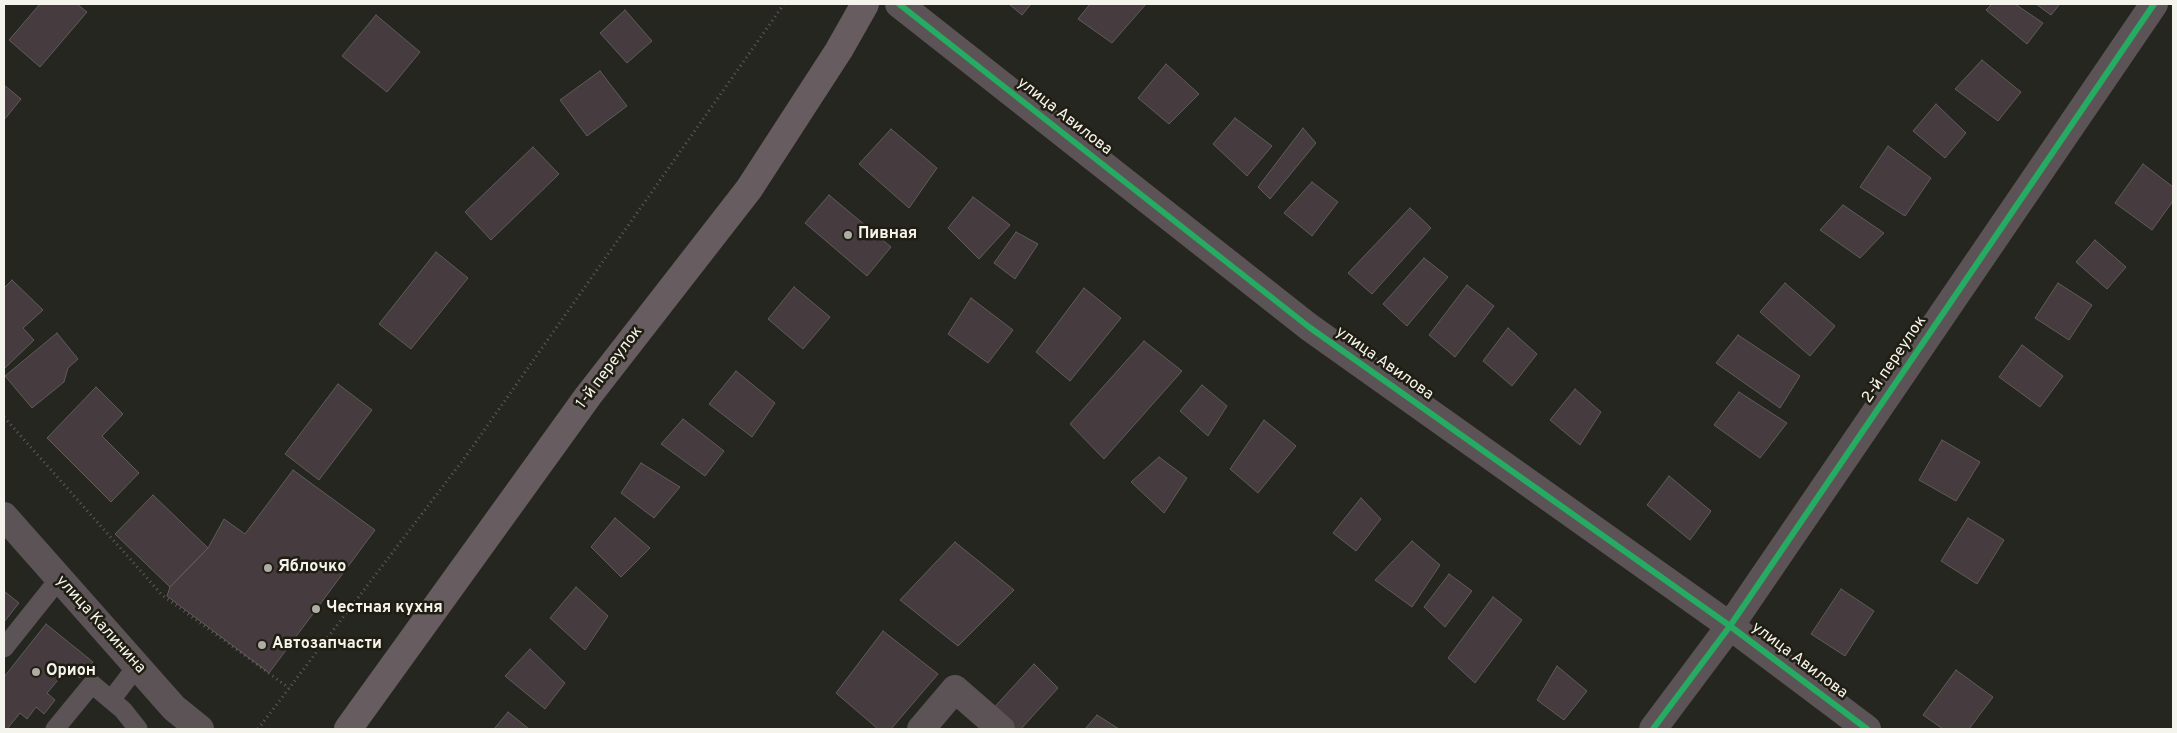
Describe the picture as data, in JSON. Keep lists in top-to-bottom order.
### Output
{
  "streets": {
    "main road": ["1-й переулок"],
    "street": ["улица Авилова", "2-й переулок", "улица Калинина"]
  },
  "crossings": [
    ["улица Авилова", "2-й переулок"]
  ],
  "places": [
    "Пивная",
    "Яблочко",
    "Честная кухня",
    "Автозапчасти",
    "Орион"
  ]
}
